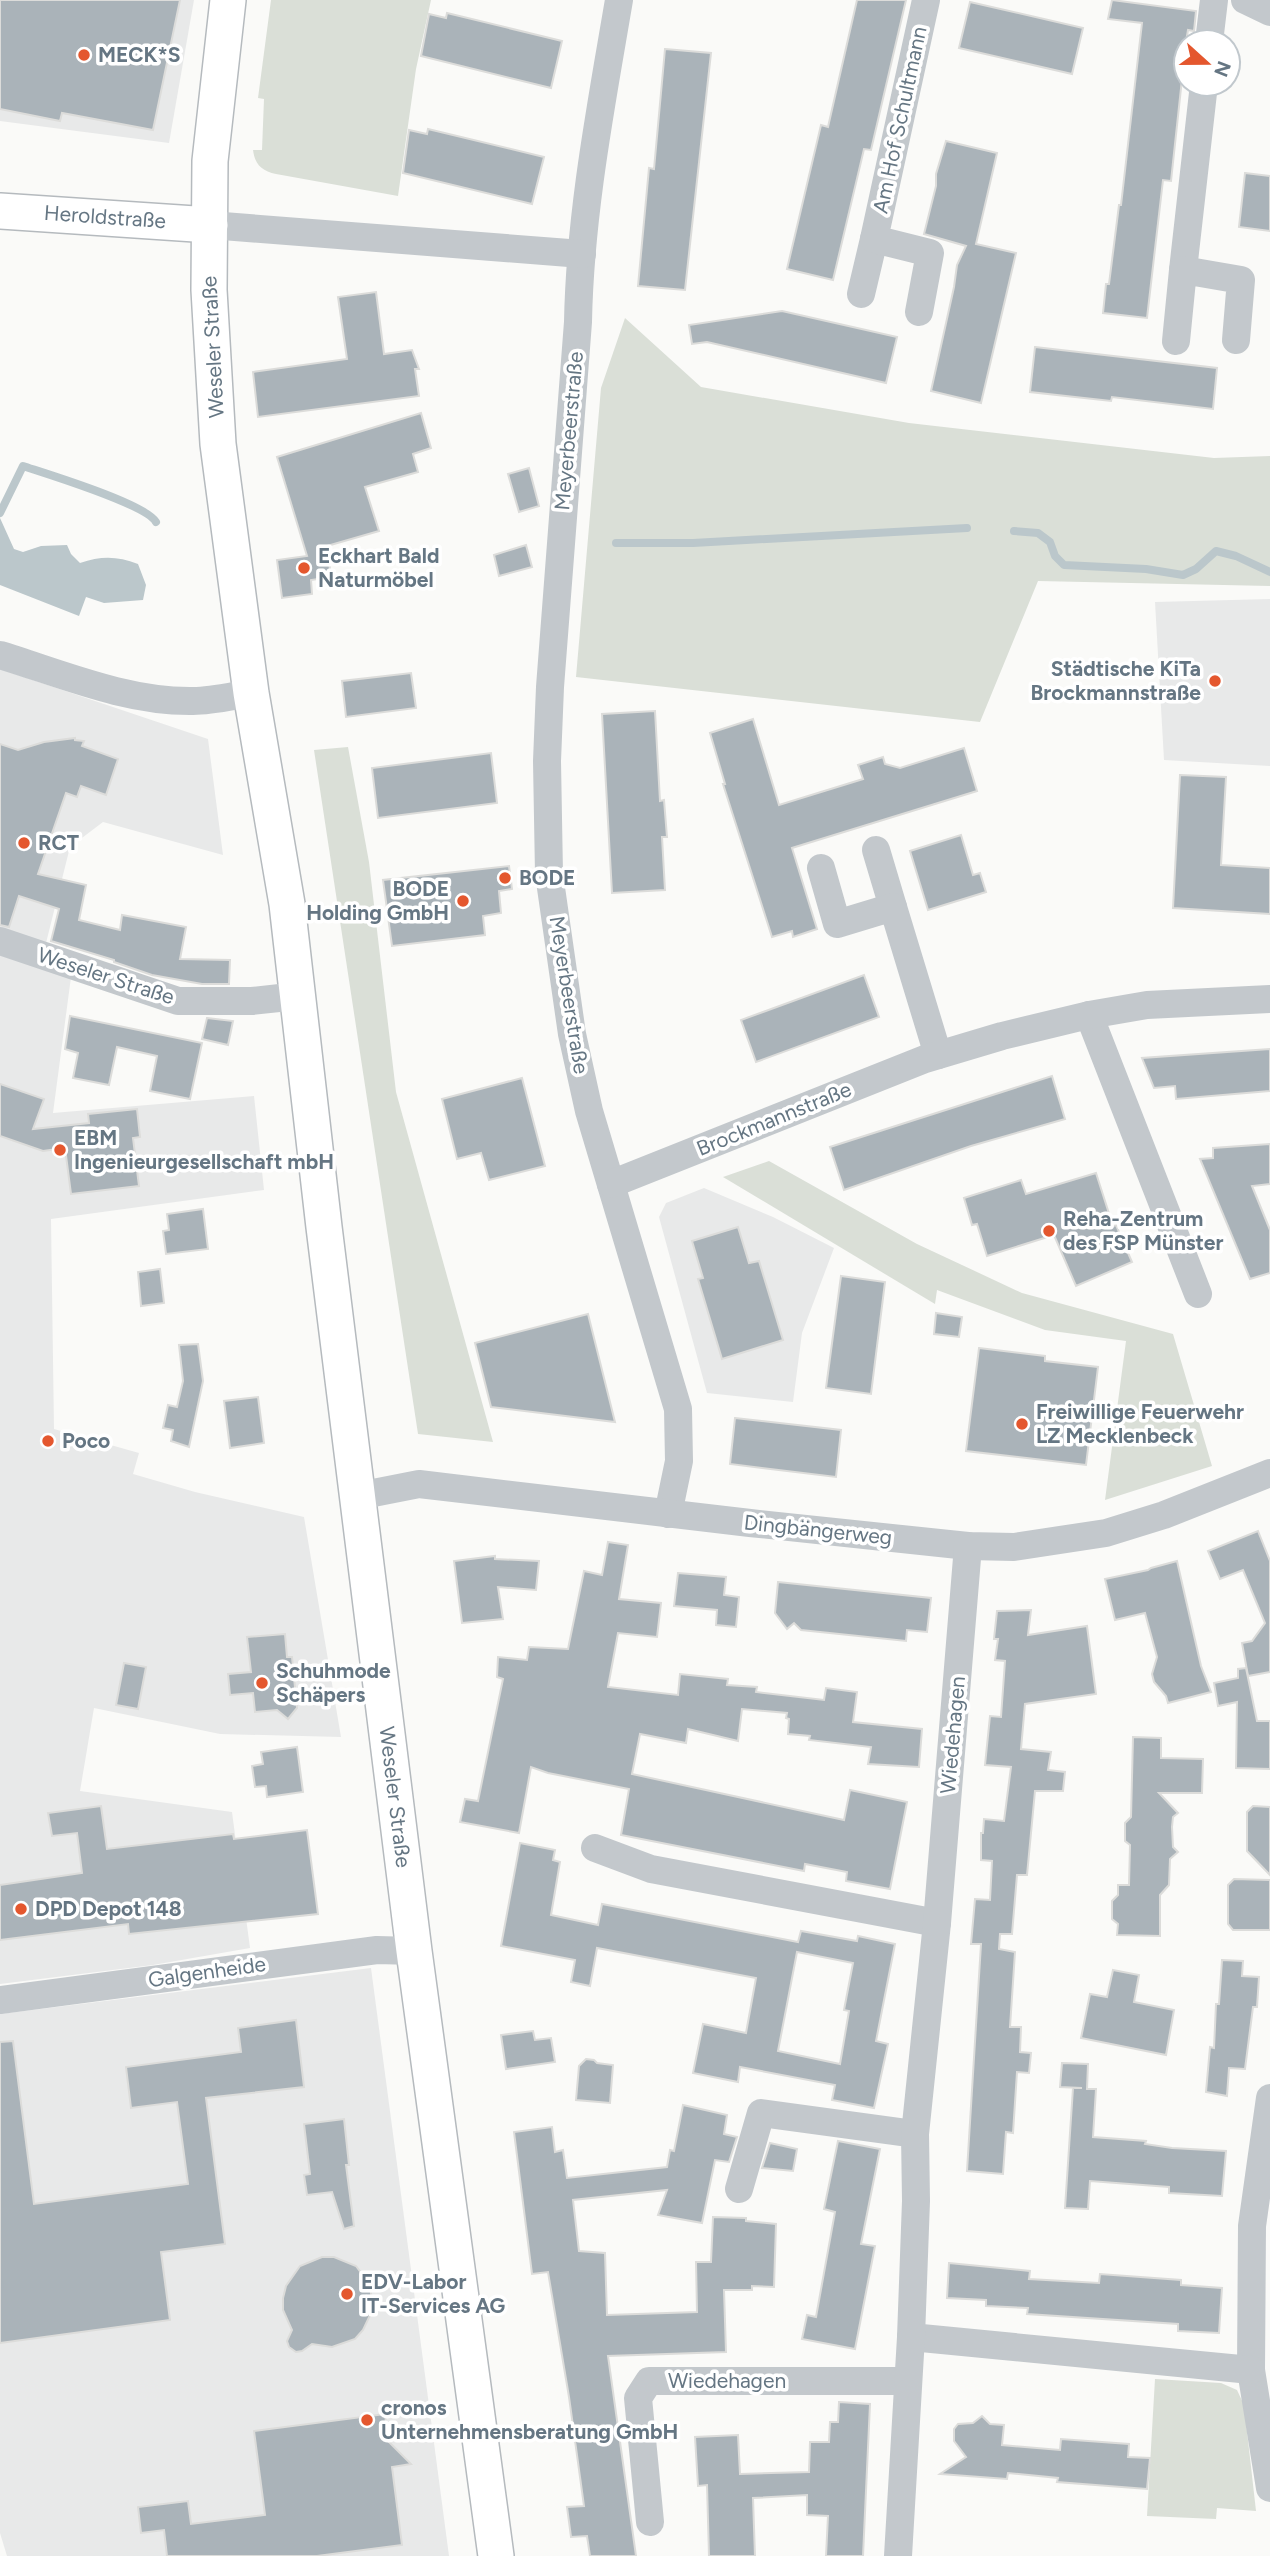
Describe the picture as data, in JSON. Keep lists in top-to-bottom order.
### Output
{
  "streets": {
    "main road": ["Heroldstraße", "Weseler Straße"],
    "street": [
      "Am Hof Schultmann",
      "Meyerbeerstraße",
      "Brockmannstraße",
      "Dingbängerweg",
      "Wiedehagen",
      "Galgenheide"
    ]
  },
  "crossings": [
    ["Heroldstraße", "Weseler Straße"],
    ["Weseler Straße", "Dingbängerweg"],
    ["Weseler Straße", "Galgenheide"],
    ["Meyerbeerstraße", "Brockmannstraße"],
    ["Meyerbeerstraße", "Dingbängerweg"],
    ["Dingbängerweg", "Wiedehagen"]
  ],
  "places": [
    "MECK*S",
    "Eckhart Bald Naturmöbel",
    "Städtische KiTa Brockmannstraße",
    "RCT",
    "BODE",
    "BODE Holding GmbH",
    "EBM Ingenieurgesellschaft mbH",
    "Reha-Zentrum des FSP Münster",
    "Freiwillige Feuerwehr LZ Mecklenbeck",
    "Poco",
    "Schuhmode Schäpers",
    "DPD Depot 148",
    "EDV-Labor IT-Services AG",
    "cronos Unternehmensberatung GmbH"
  ],
  "north": "right"
}
